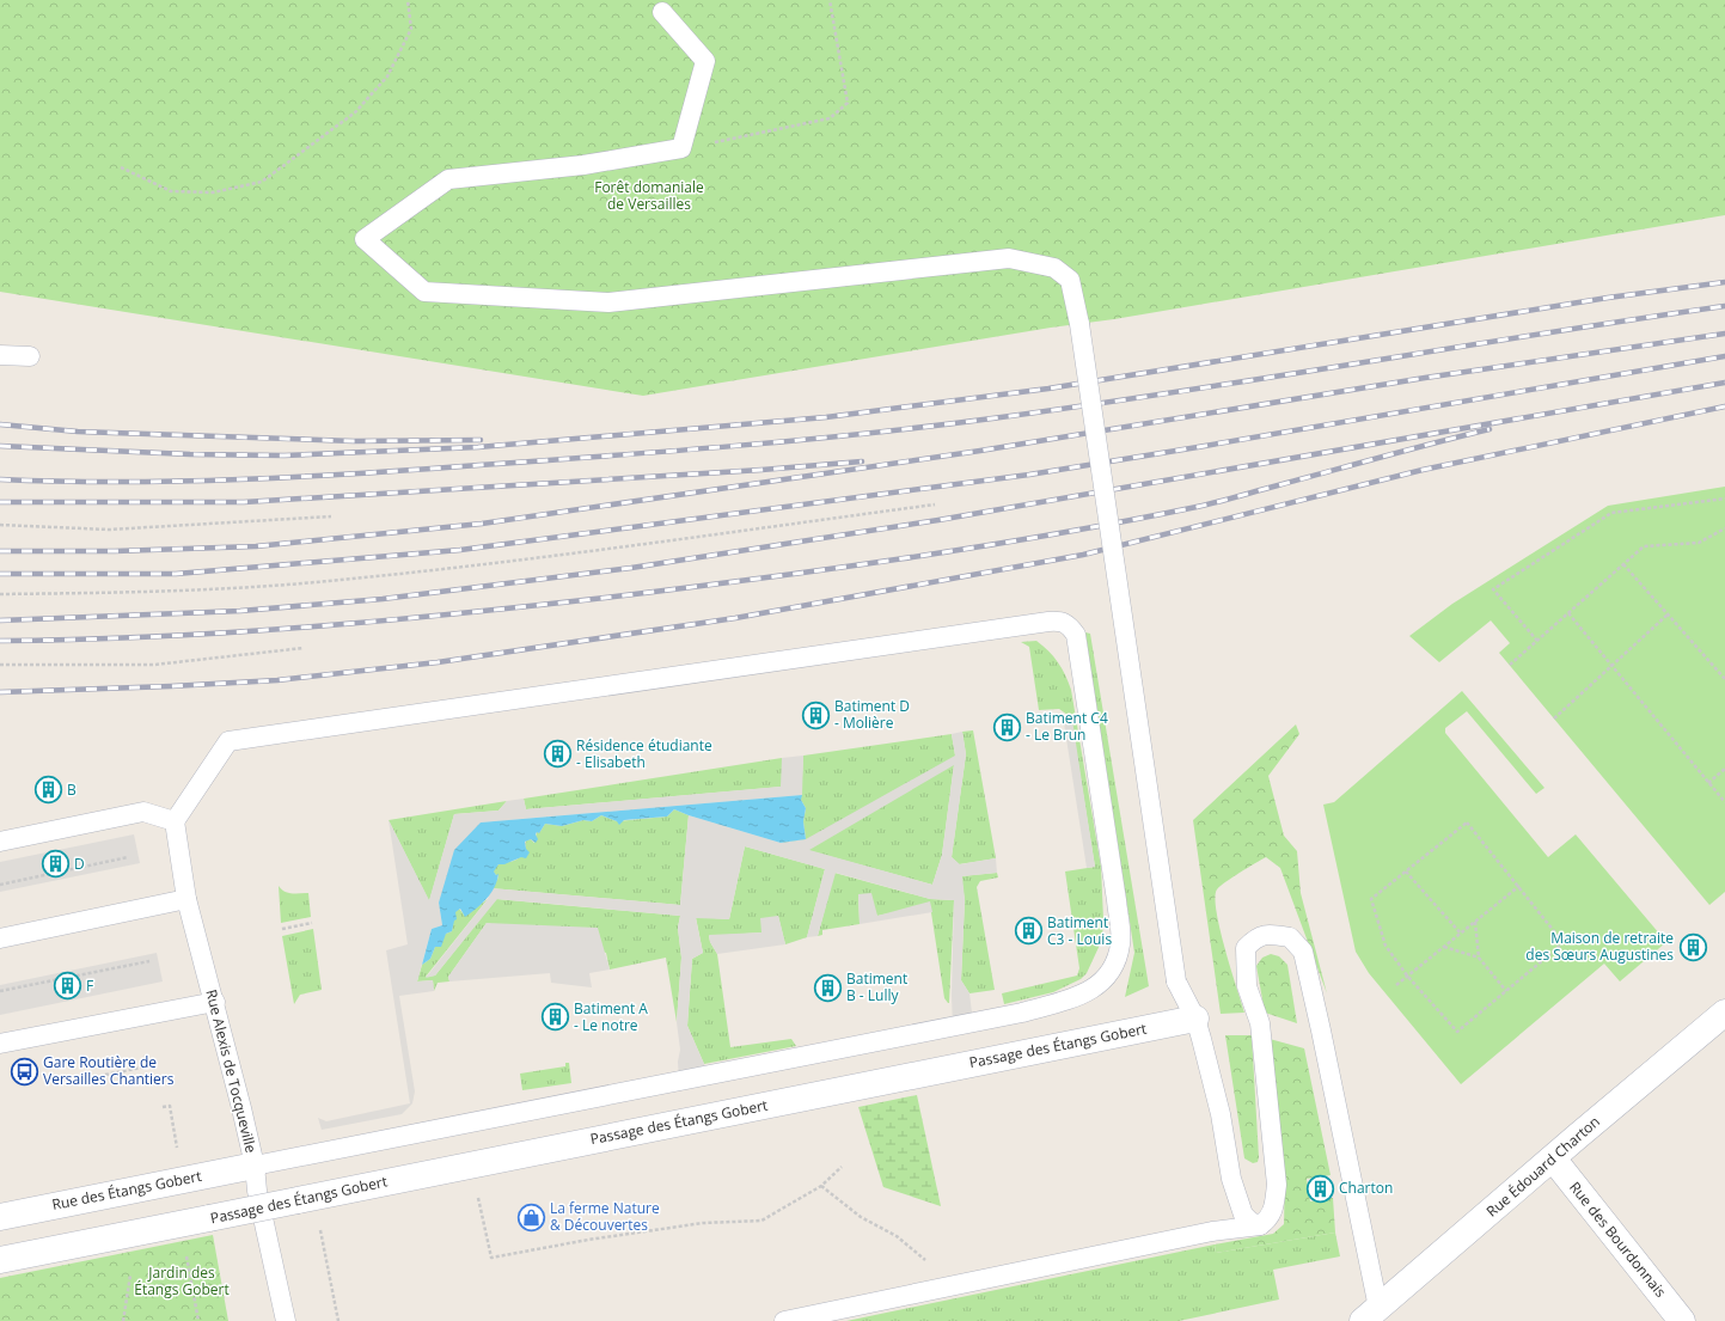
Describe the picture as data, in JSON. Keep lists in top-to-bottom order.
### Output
{
  "streets": {
    "street": [
      "Passage des Étangs Gobert",
      "Rue Édouard Charton",
      "Rue des Étangs Gobert",
      "Rue des Bourdonnais"
    ],
    "lane": ["Rue Alexis de Tocqueville"]
  },
  "crossings": [
    ["Rue Alexis de Tocqueville", "Rue des Étangs Gobert"],
    ["Rue Édouard Charton", "Rue des Bourdonnais"]
  ],
  "parks": ["Forêt domaniale de Versailles", "Jardin des Étangs Gobert"],
  "places": {
    "building": [
      "Batiment D - Molière",
      "Batiment C4 - Le Brun",
      "Résidence étudiante - Elisabeth",
      "B",
      "D",
      "Batiment C3 - Louis",
      "Maison de retraite des Sœurs Augustines",
      "F",
      "Batiment B - Lully",
      "Batiment A - Le notre",
      "Charton"
    ],
    "bus stop": ["Gare Routière de Versailles Chantiers"],
    "shop": ["La ferme Nature & Découvertes"]
  }
}
